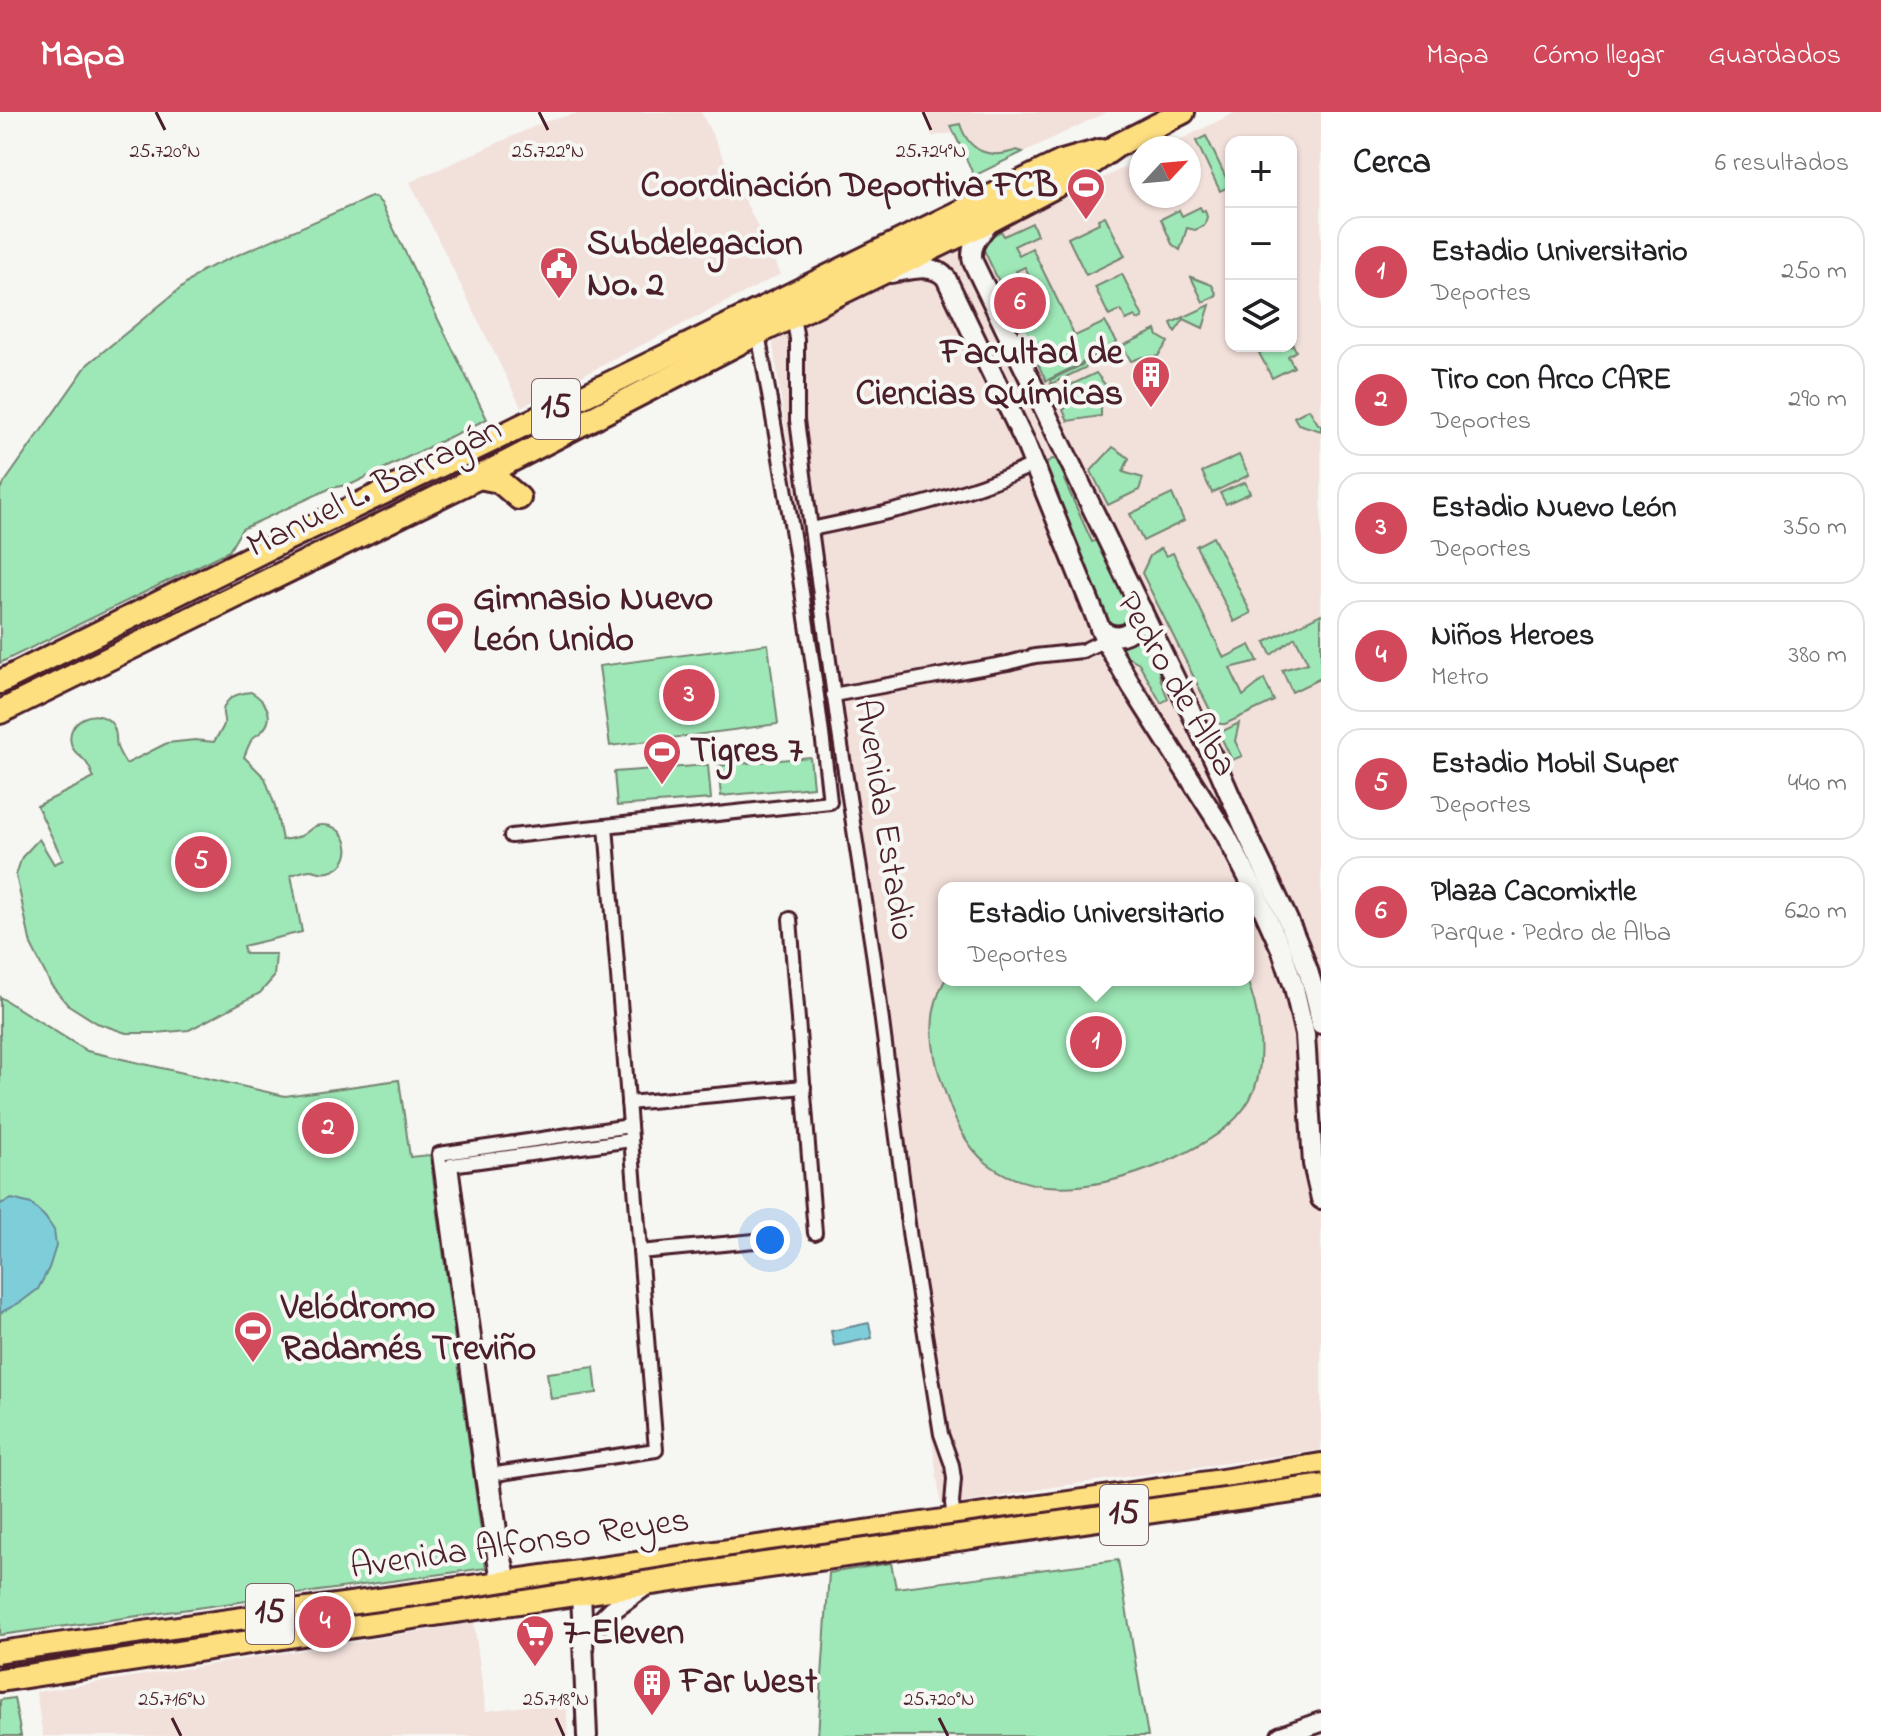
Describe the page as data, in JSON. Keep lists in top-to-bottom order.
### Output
{
  "streets": {
    "highway": ["15", "Manuel L. Barragán", "Avenida Alfonso Reyes"],
    "street": ["Pedro de Alba", "Avenida Estadio"]
  },
  "crossings": [
    ["15", "Avenida Estadio"],
    ["15", "Avenida Alfonso Reyes"],
    ["Manuel L. Barragán", "Pedro de Alba"],
    ["Manuel L. Barragán", "Avenida Estadio"],
    ["Avenida Estadio", "Avenida Alfonso Reyes"]
  ],
  "places": {
    "sports": [
      "Coordinación Deportiva FCB",
      "Gimnasio Nuevo León Unido",
      "Tigres 7",
      "Velódromo Radamés Treviño"
    ],
    "public building": ["Subdelegacion No. 2"],
    "building": ["Facultad de Ciencias Químicas", "Far West"],
    "supermarket": ["7-Eleven"]
  },
  "north": "top right",
  "page": {
    "header": "Mapa",
    "nav": ["Mapa", "Cómo llegar", "Guardados"],
    "heading": ["Cerca", "6 resultados"],
    "map_buttons": ["+", "−"],
    "list": [
      {
        "mark": "1",
        "name": "Estadio Universitario",
        "note": "Deportes",
        "value": "250 m"
      },
      {
        "mark": "2",
        "name": "Tiro con Arco CARE",
        "note": "Deportes",
        "value": "290 m"
      },
      {
        "mark": "3",
        "name": "Estadio Nuevo León",
        "note": "Deportes",
        "value": "350 m"
      },
      {
        "mark": "4",
        "name": "Niños Heroes",
        "note": "Metro",
        "value": "380 m"
      },
      {
        "mark": "5",
        "name": "Estadio Mobil Super",
        "note": "Deportes",
        "value": "440 m"
      },
      {
        "mark": "6",
        "name": "Plaza Cacomixtle",
        "note": "Parque · Pedro de Alba",
        "value": "620 m"
      }
    ],
    "pins": [
      "6",
      "3",
      "5",
      "1",
      "2",
      "4"
    ],
    "popup": ["Estadio Universitario", "Deportes"]
  },
  "coordinates": [
    "25.720°N",
    "25.722°N",
    "25.724°N",
    "25.716°N",
    "25.718°N"
  ]
}
